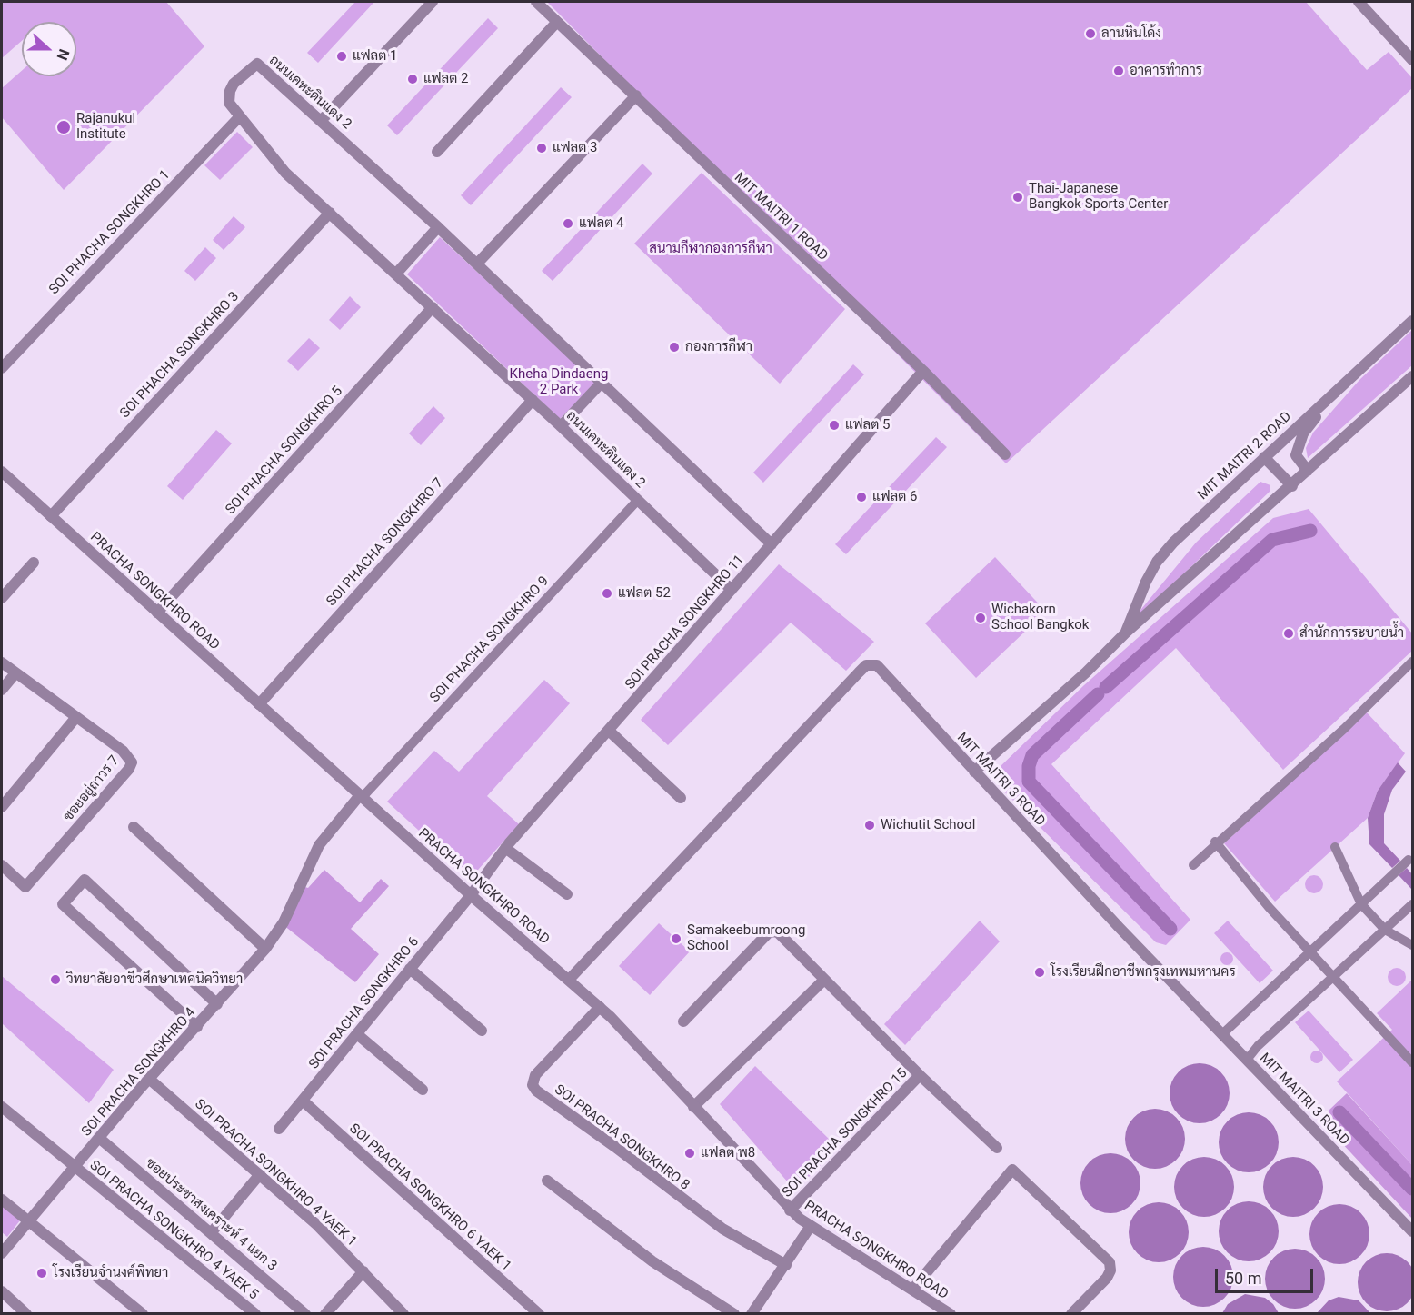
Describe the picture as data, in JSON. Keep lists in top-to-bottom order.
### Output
{
  "streets": {
    "street": [
      "ถนนเคหะดินแดง 2",
      "MIT MAITRI 1 ROAD",
      "SOI PHACHA SONGKHRO 1",
      "SOI PHACHA SONGKHRO 3",
      "SOI PHACHA SONGKHRO 5",
      "MIT MAITRI 2 ROAD",
      "SOI PHACHA SONGKHRO 7",
      "PRACHA SONGKHRO ROAD",
      "SOI PRACHA SONGKHRO 11",
      "SOI PHACHA SONGKHRO 9",
      "MIT MAITRI 3 ROAD",
      "ซอยอยู่ถาวร 7",
      "SOI PRACHA SONGKHRO 6",
      "SOI PRACHA SONGKHRO 4",
      "SOI PRACHA SONGKHRO 15",
      "SOI PRACHA SONGKHRO 8",
      "SOI PRACHA SONGKHRO 4 YAEK 1",
      "SOI PRACHA SONGKHRO 6 YAEK 1",
      "ซอยประชาสงเคราะห์ 4 แยก 3",
      "SOI PRACHA SONGKHRO 4 YAEK 5"
    ]
  },
  "crossings": [
    ["ถนนเคหะดินแดง 2", "SOI PHACHA SONGKHRO 1"],
    ["ถนนเคหะดินแดง 2", "SOI PHACHA SONGKHRO 3"],
    ["ถนนเคหะดินแดง 2", "SOI PHACHA SONGKHRO 5"],
    ["ถนนเคหะดินแดง 2", "SOI PHACHA SONGKHRO 7"],
    ["ถนนเคหะดินแดง 2", "SOI PRACHA SONGKHRO 11"],
    ["ถนนเคหะดินแดง 2", "SOI PHACHA SONGKHRO 9"],
    ["MIT MAITRI 1 ROAD", "SOI PRACHA SONGKHRO 11"],
    ["SOI PHACHA SONGKHRO 3", "PRACHA SONGKHRO ROAD"],
    ["SOI PHACHA SONGKHRO 5", "PRACHA SONGKHRO ROAD"],
    ["MIT MAITRI 2 ROAD", "MIT MAITRI 3 ROAD"],
    ["SOI PHACHA SONGKHRO 7", "PRACHA SONGKHRO ROAD"],
    ["PRACHA SONGKHRO ROAD", "SOI PRACHA SONGKHRO 11"],
    ["PRACHA SONGKHRO ROAD", "SOI PHACHA SONGKHRO 9"],
    ["PRACHA SONGKHRO ROAD", "MIT MAITRI 3 ROAD"],
    ["PRACHA SONGKHRO ROAD", "SOI PRACHA SONGKHRO 6"],
    ["PRACHA SONGKHRO ROAD", "SOI PRACHA SONGKHRO 4"],
    ["PRACHA SONGKHRO ROAD", "SOI PRACHA SONGKHRO 15"],
    ["PRACHA SONGKHRO ROAD", "SOI PRACHA SONGKHRO 8"],
    ["SOI PRACHA SONGKHRO 11", "SOI PRACHA SONGKHRO 6"],
    ["SOI PHACHA SONGKHRO 9", "SOI PRACHA SONGKHRO 4"],
    ["SOI PRACHA SONGKHRO 6", "SOI PRACHA SONGKHRO 6 YAEK 1"],
    ["SOI PRACHA SONGKHRO 4", "SOI PRACHA SONGKHRO 4 YAEK 1"],
    ["SOI PRACHA SONGKHRO 4", "ซอยประชาสงเคราะห์ 4 แยก 3"],
    ["SOI PRACHA SONGKHRO 4", "SOI PRACHA SONGKHRO 4 YAEK 5"]
  ],
  "parks": ["สนามกีฬากองการกีฬา", "Kheha Dindaeng 2 Park"],
  "places": [
    "ลานหินโค้ง",
    "แฟลต 1",
    "อาคารทำการ",
    "แฟลต 2",
    "Rajanukul Institute",
    "แฟลต 3",
    "Thai-Japanese Bangkok Sports Center",
    "แฟลต 4",
    "กองการกีฬา",
    "แฟลต 5",
    "แฟลต 6",
    "แฟลต 52",
    "Wichakorn School Bangkok",
    "สำนักการระบายน้ำ",
    "Wichutit School",
    "Samakeebumroong School",
    "โรงเรียนฝึกอาชีพกรุงเทพมหานคร",
    "วิทยาลัยอาชีวศึกษาเทคนิควิทยา",
    "แฟลต พ8",
    "โรงเรียนจำนงค์พิทยา"
  ],
  "scale_bar": "50 m",
  "north": "right"
}
